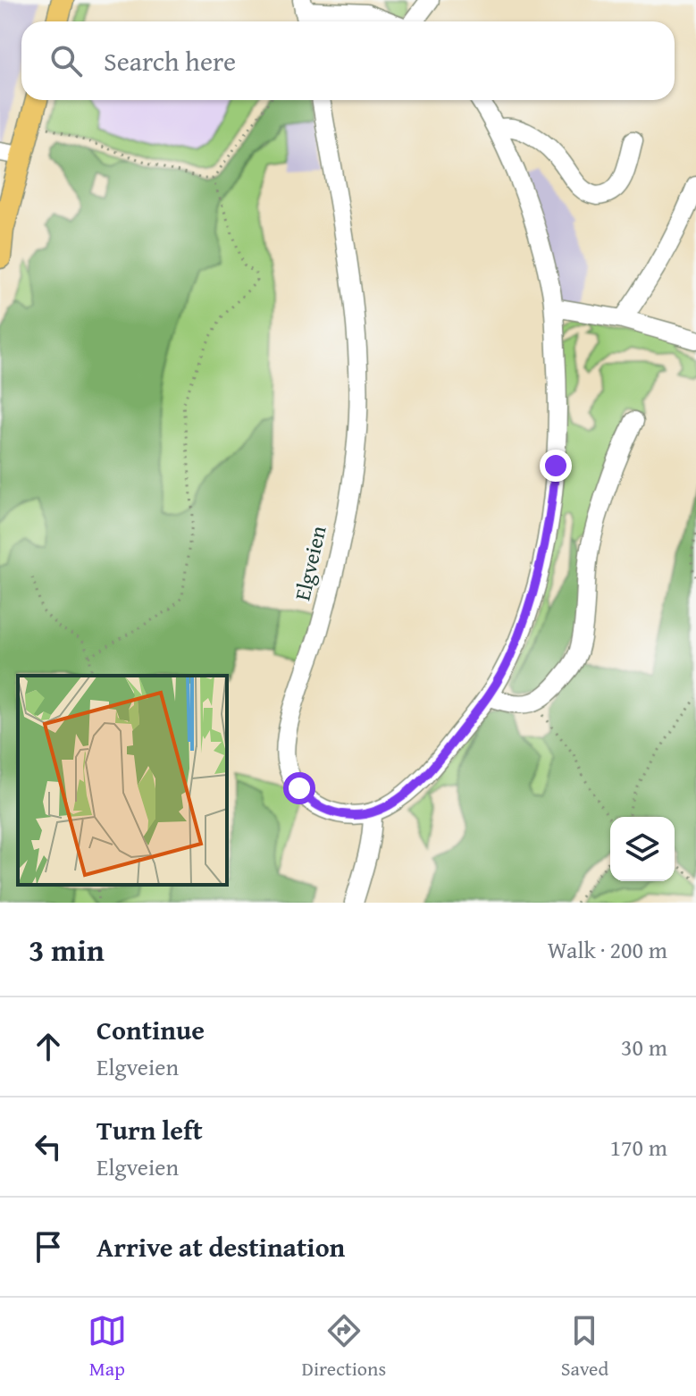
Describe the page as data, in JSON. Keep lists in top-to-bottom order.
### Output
{
  "streets": {
    "street": ["Elgveien"]
  },
  "page": {
    "search": "Search here",
    "heading": ["3 min", "Walk · 200 m"],
    "list": [
      ["Continue", "Elgveien", "30 m"],
      ["Turn left", "Elgveien", "170 m"],
      "Arrive at destination"
    ],
    "nav": ["Map", "Directions", "Saved"]
  }
}
